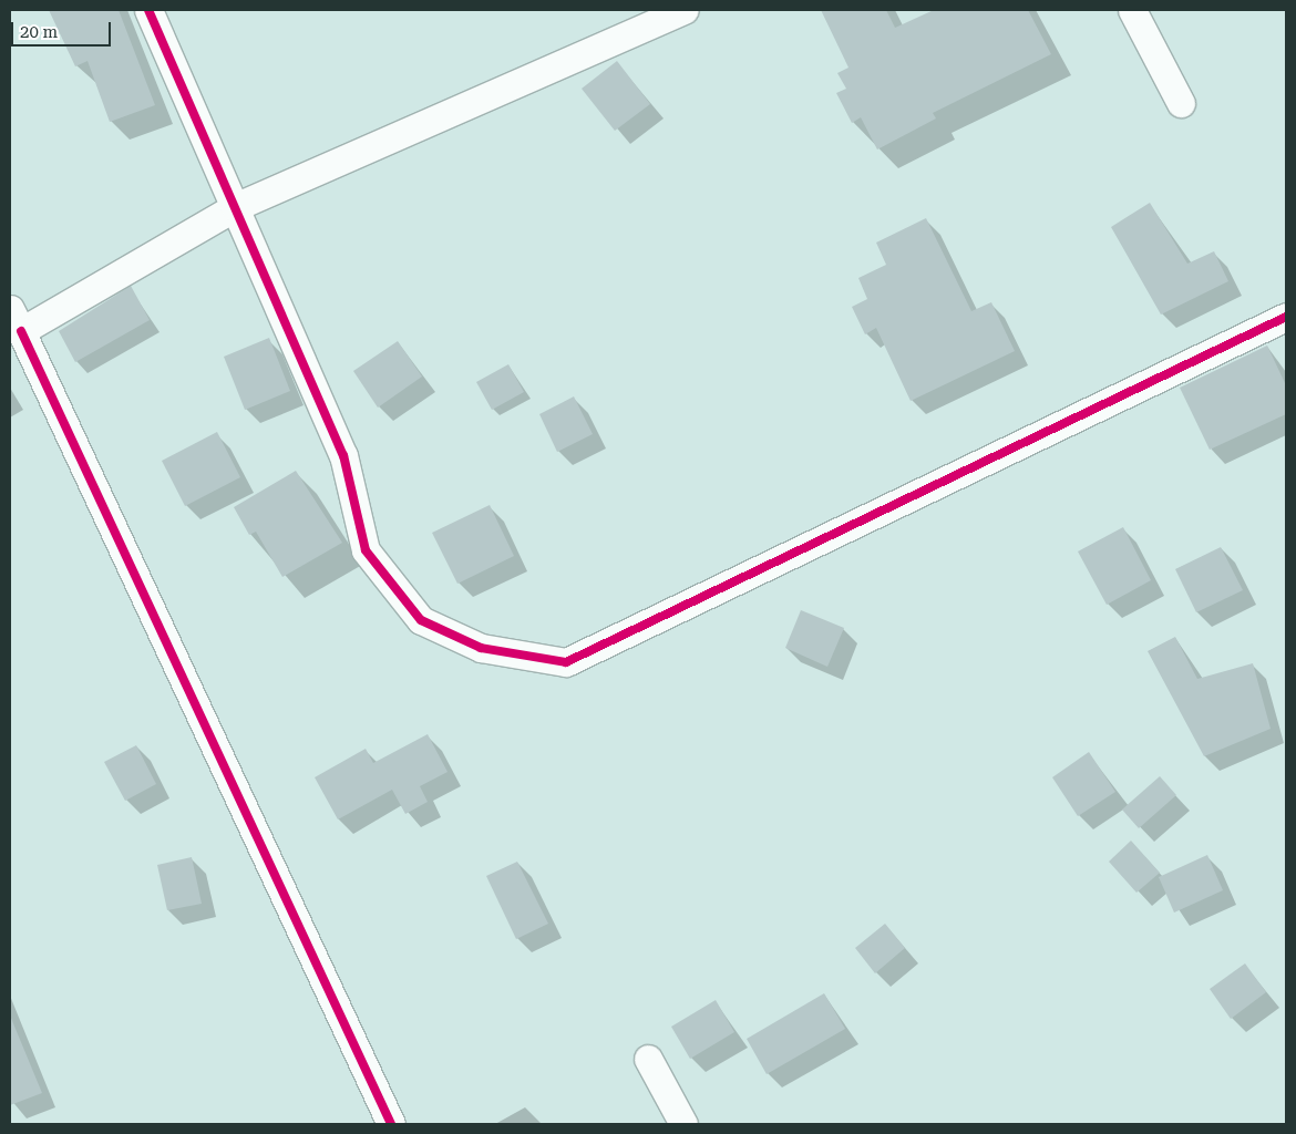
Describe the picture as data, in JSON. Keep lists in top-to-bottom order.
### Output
{
  "scale_bar": "20 m"
}
